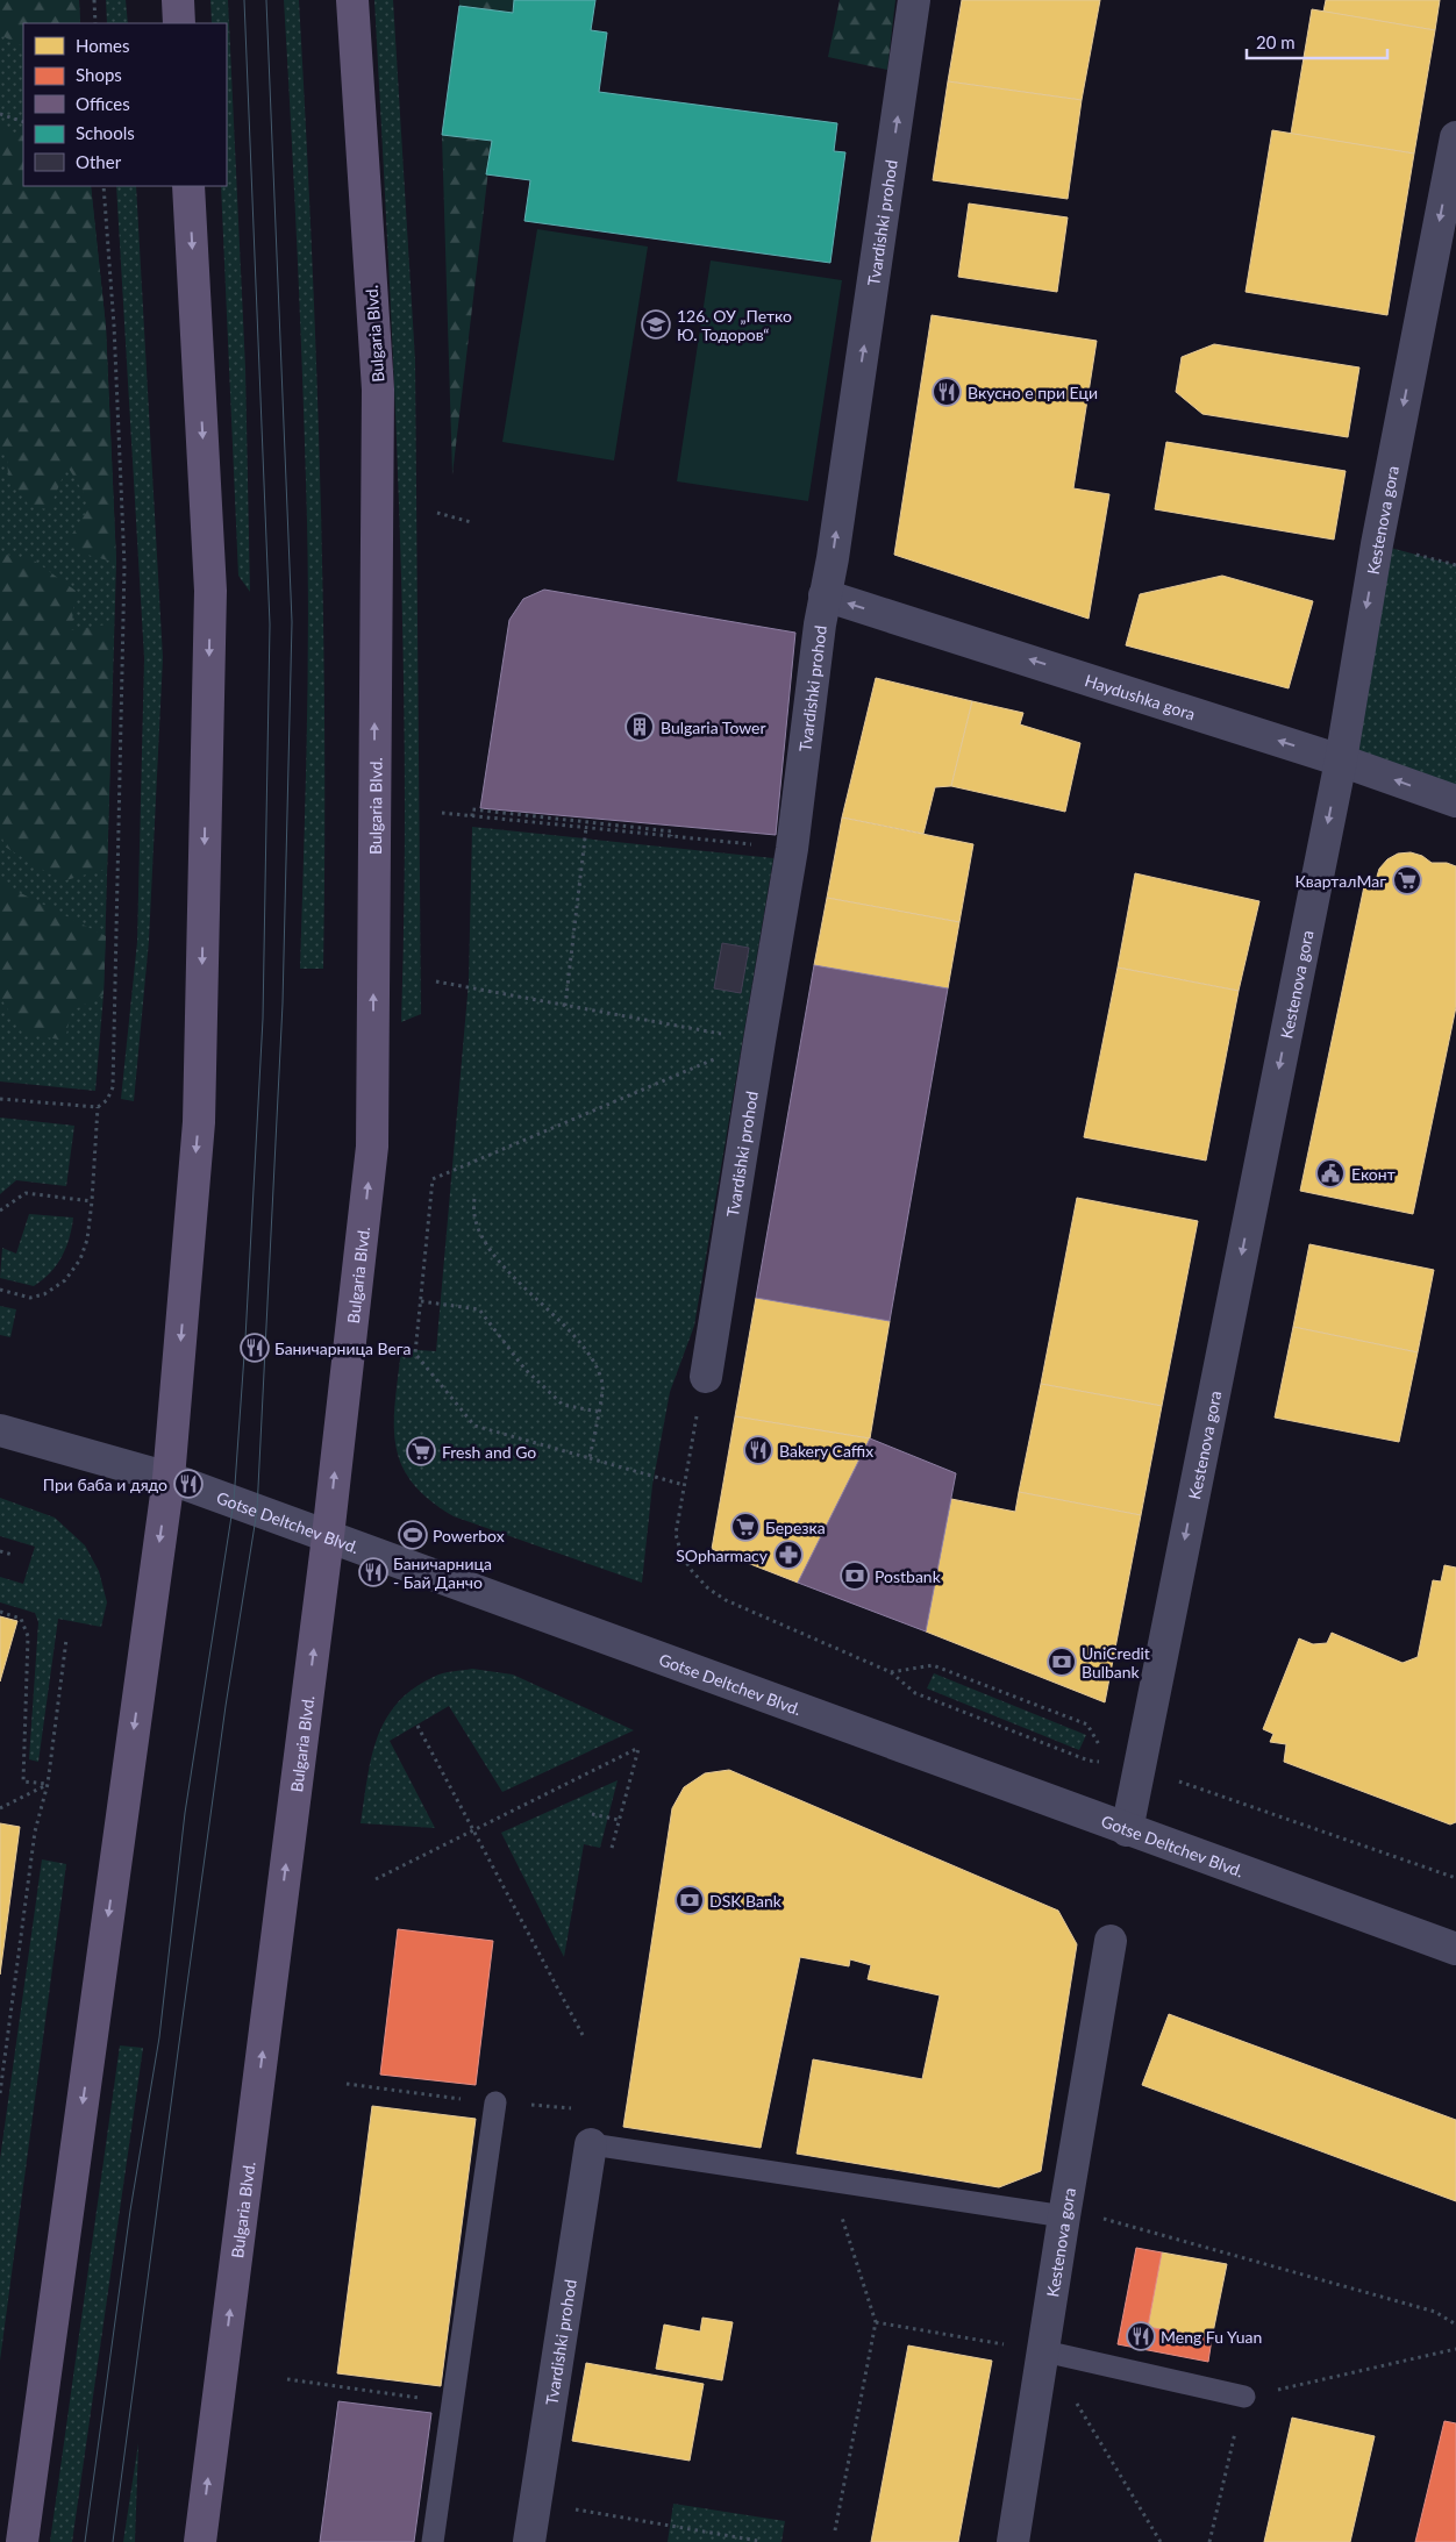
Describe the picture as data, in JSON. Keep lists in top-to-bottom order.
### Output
{
  "streets": {
    "main road": ["Bulgaria Blvd."],
    "street": [
      "Tvardishki prohod",
      "Kestenova gora",
      "Haydushka gora",
      "Gotse Deltchev Blvd."
    ]
  },
  "crossings": [
    ["Tvardishki prohod", "Haydushka gora"],
    ["Bulgaria Blvd.", "Gotse Deltchev Blvd."],
    ["Kestenova gora", "Haydushka gora"],
    ["Kestenova gora", "Gotse Deltchev Blvd."]
  ],
  "one_way": ["Kestenova gora", "Haydushka gora"],
  "places": {
    "school or university": ["126. ОУ „Петко Ю. Тодоров“"],
    "restaurant": [
      "Вкусно е при Еци",
      "Баничарница Вега",
      "Bakery Caffix",
      "При баба и дядо",
      "Баничарница - Бай Данчо",
      "Meng Fu Yuan"
    ],
    "building": ["Bulgaria Tower"],
    "supermarket": ["КварталМаг", "Fresh and Go", "Березка"],
    "public building": ["Еконт"],
    "sports": ["Powerbox"],
    "pharmacy": ["SOpharmacy"],
    "bank": ["Postbank", "UniCredit Bulbank", "DSK Bank"]
  },
  "legend": [
    "Homes",
    "Shops",
    "Offices",
    "Schools",
    "Other"
  ],
  "scale_bar": "20 m"
}
